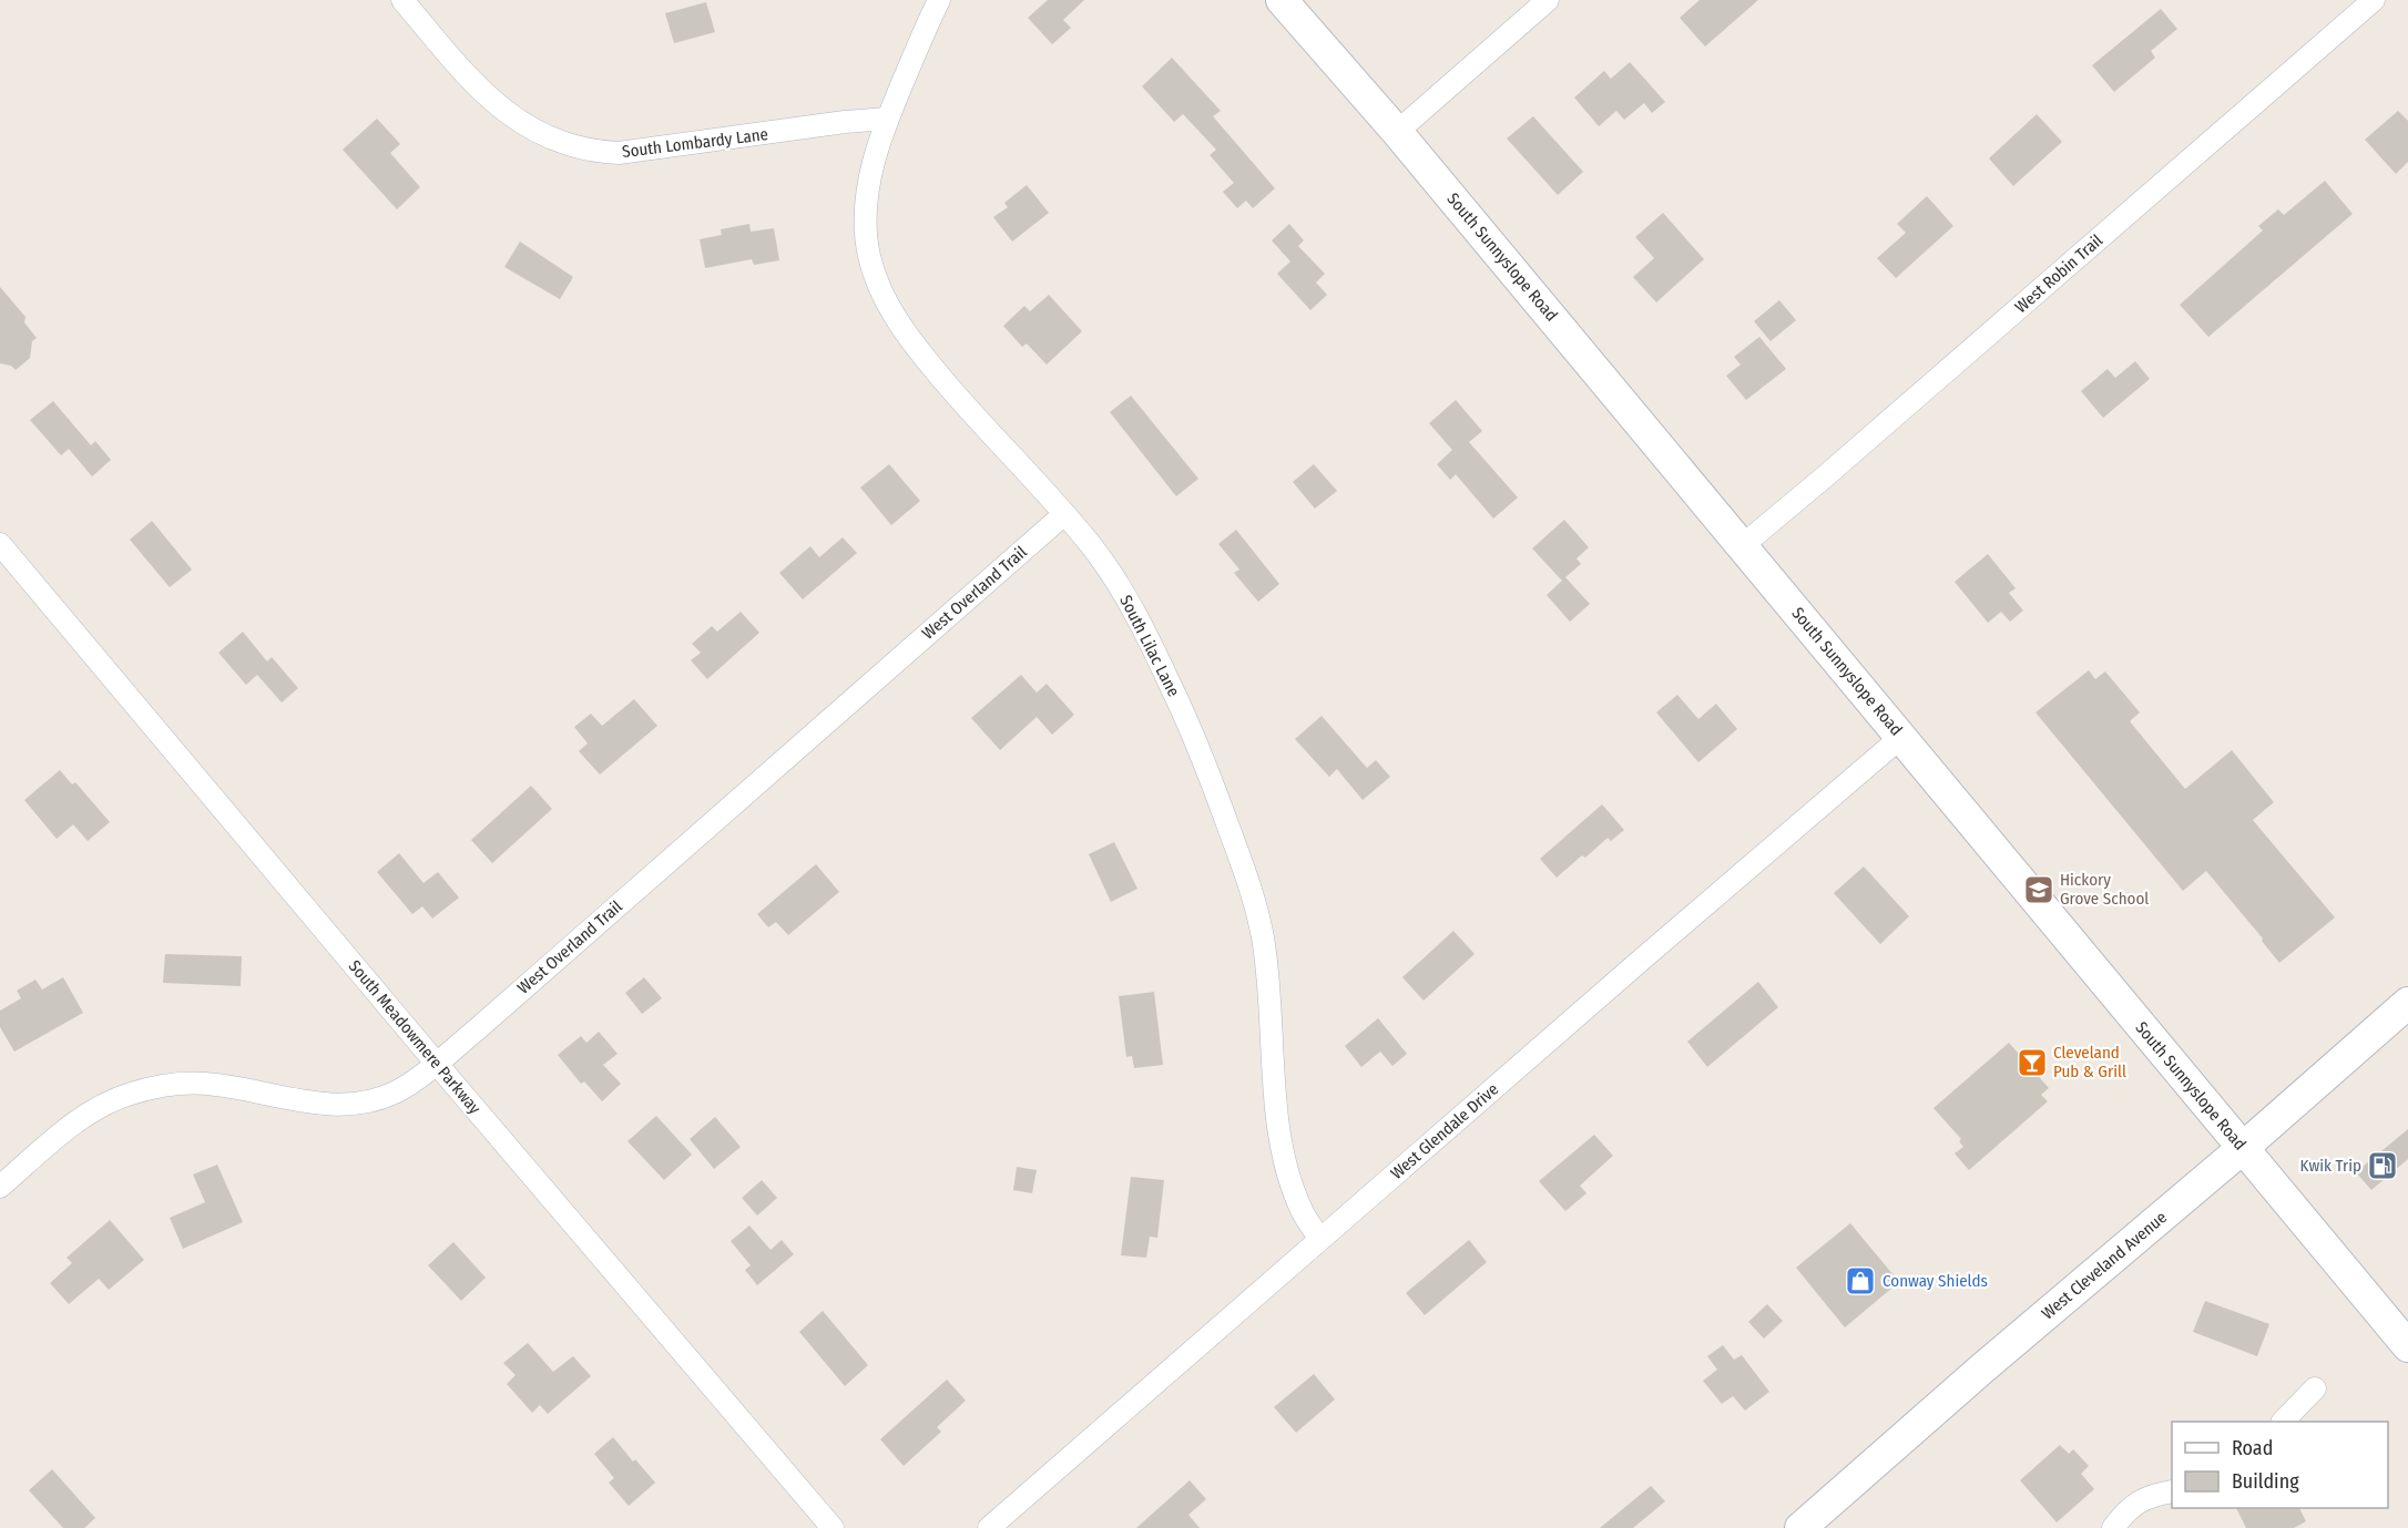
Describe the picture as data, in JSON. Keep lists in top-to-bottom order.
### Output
{
  "streets": {
    "street": [
      "South Lombardy Lane",
      "South Sunnyslope Road",
      "West Robin Trail",
      "West Overland Trail",
      "South Lilac Lane",
      "South Meadowmere Parkway",
      "West Glendale Drive",
      "West Cleveland Avenue"
    ]
  },
  "crossings": [
    ["South Lombardy Lane", "South Lilac Lane"],
    ["South Sunnyslope Road", "West Robin Trail"],
    ["South Sunnyslope Road", "West Glendale Drive"],
    ["South Sunnyslope Road", "West Cleveland Avenue"],
    ["West Overland Trail", "South Lilac Lane"],
    ["West Overland Trail", "South Meadowmere Parkway"],
    ["South Lilac Lane", "West Glendale Drive"]
  ],
  "places": {
    "school or university": ["Hickory Grove School"],
    "bar": ["Cleveland Pub & Grill"],
    "fuel station": ["Kwik Trip"],
    "shop": ["Conway Shields"]
  },
  "legend": ["Road", "Building"]
}
